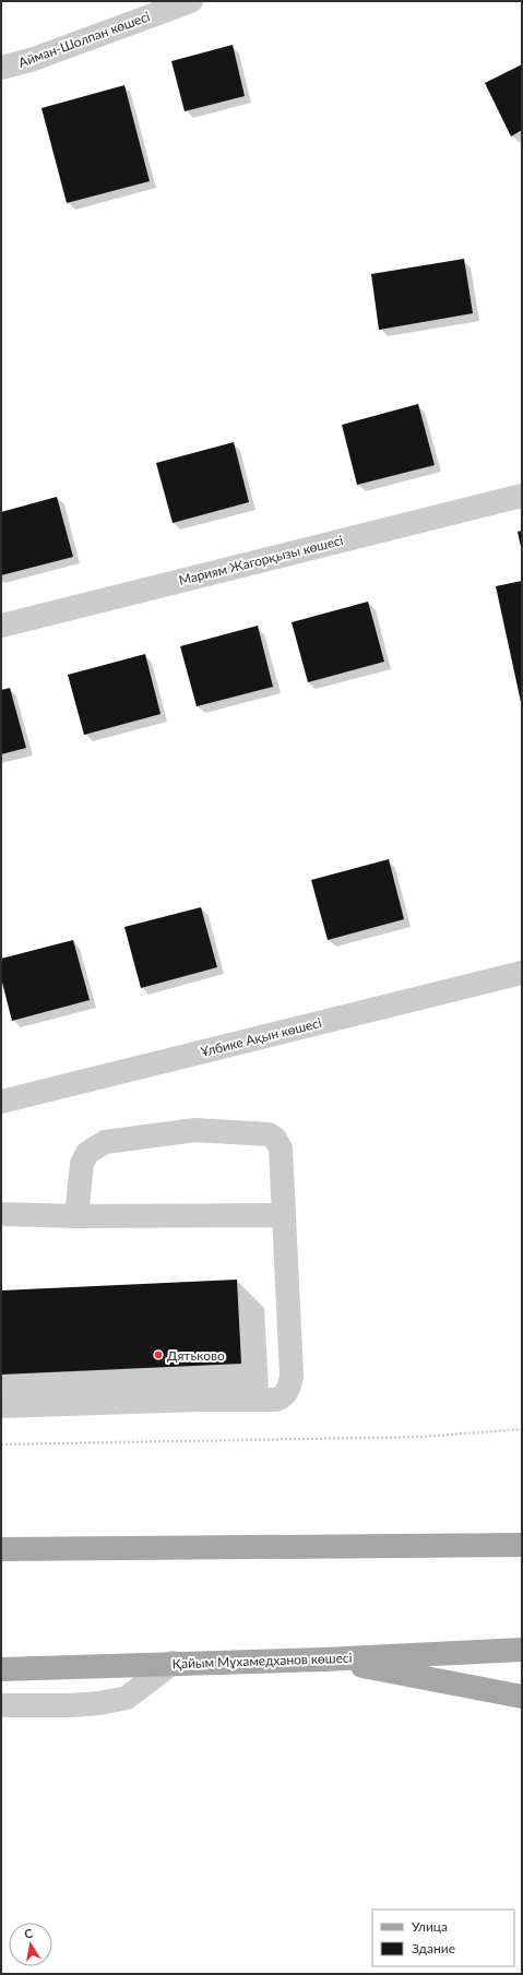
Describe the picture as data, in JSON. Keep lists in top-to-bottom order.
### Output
{
  "streets": {
    "main road": ["Қайым Мұхамедханов көшесі"],
    "street": ["Айман-Шолпан көшесі", "Мариям Жагорқызы көшесі", "Ұлбике Ақын көшесі"]
  },
  "places": ["Дятьково"],
  "legend": ["Улица", "Здание"],
  "north": "top"
}
